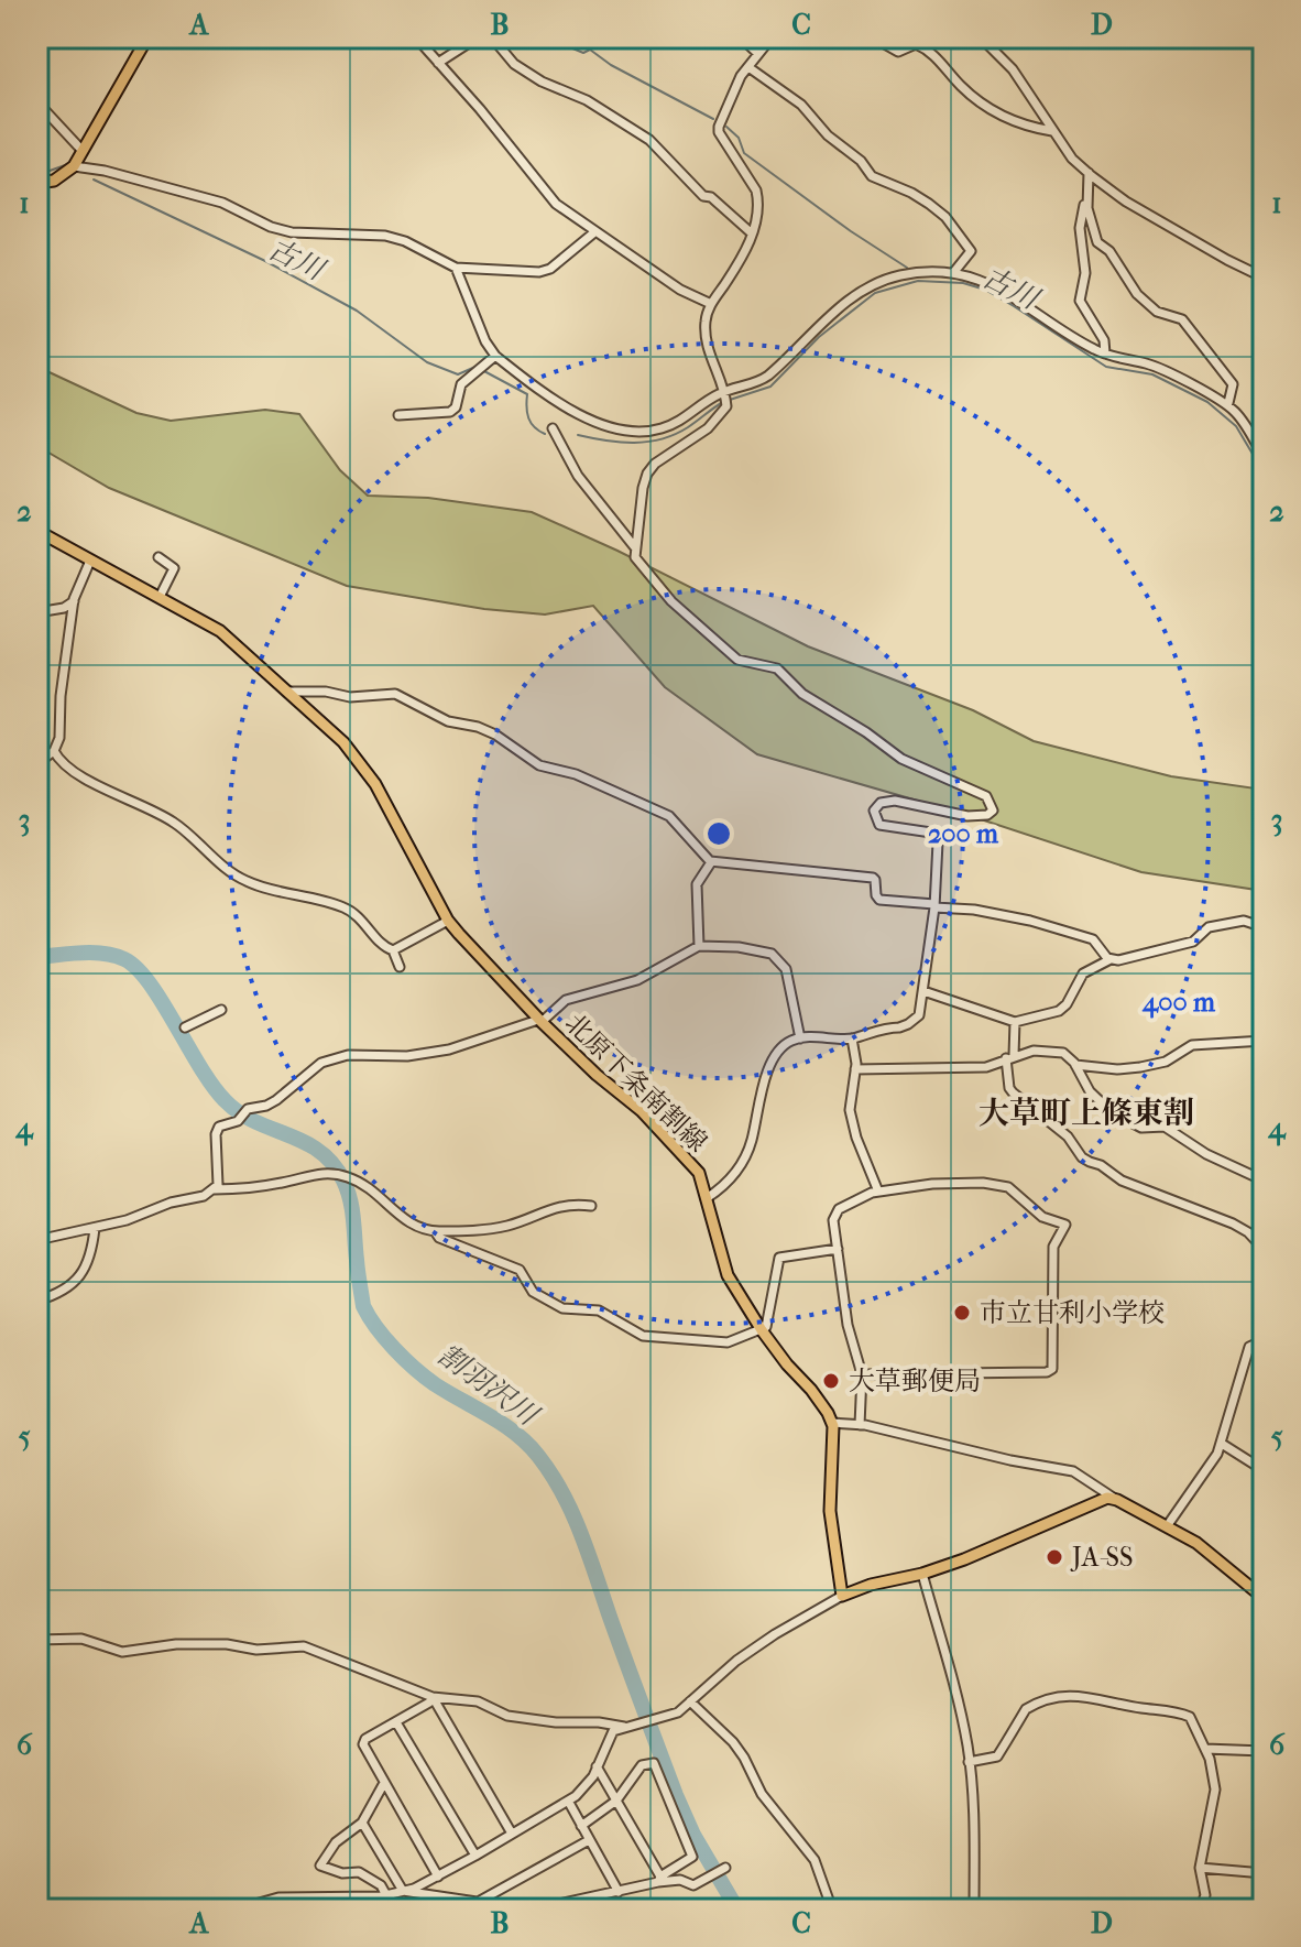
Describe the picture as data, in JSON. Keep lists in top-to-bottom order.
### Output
{
  "streets": {
    "main road": ["北原下条南割線"]
  },
  "districts": ["大草町上條東割"],
  "water": ["古川", "割羽沢川"],
  "places": ["市立甘利小学校", "大草郵便局", "JA-SS"],
  "grid": {
    "columns": [
      "A",
      "B",
      "C",
      "D"
    ],
    "rows": [
      "1",
      "2",
      "3",
      "4",
      "5",
      "6"
    ]
  },
  "rings": ["200 m", "400 m"]
}
